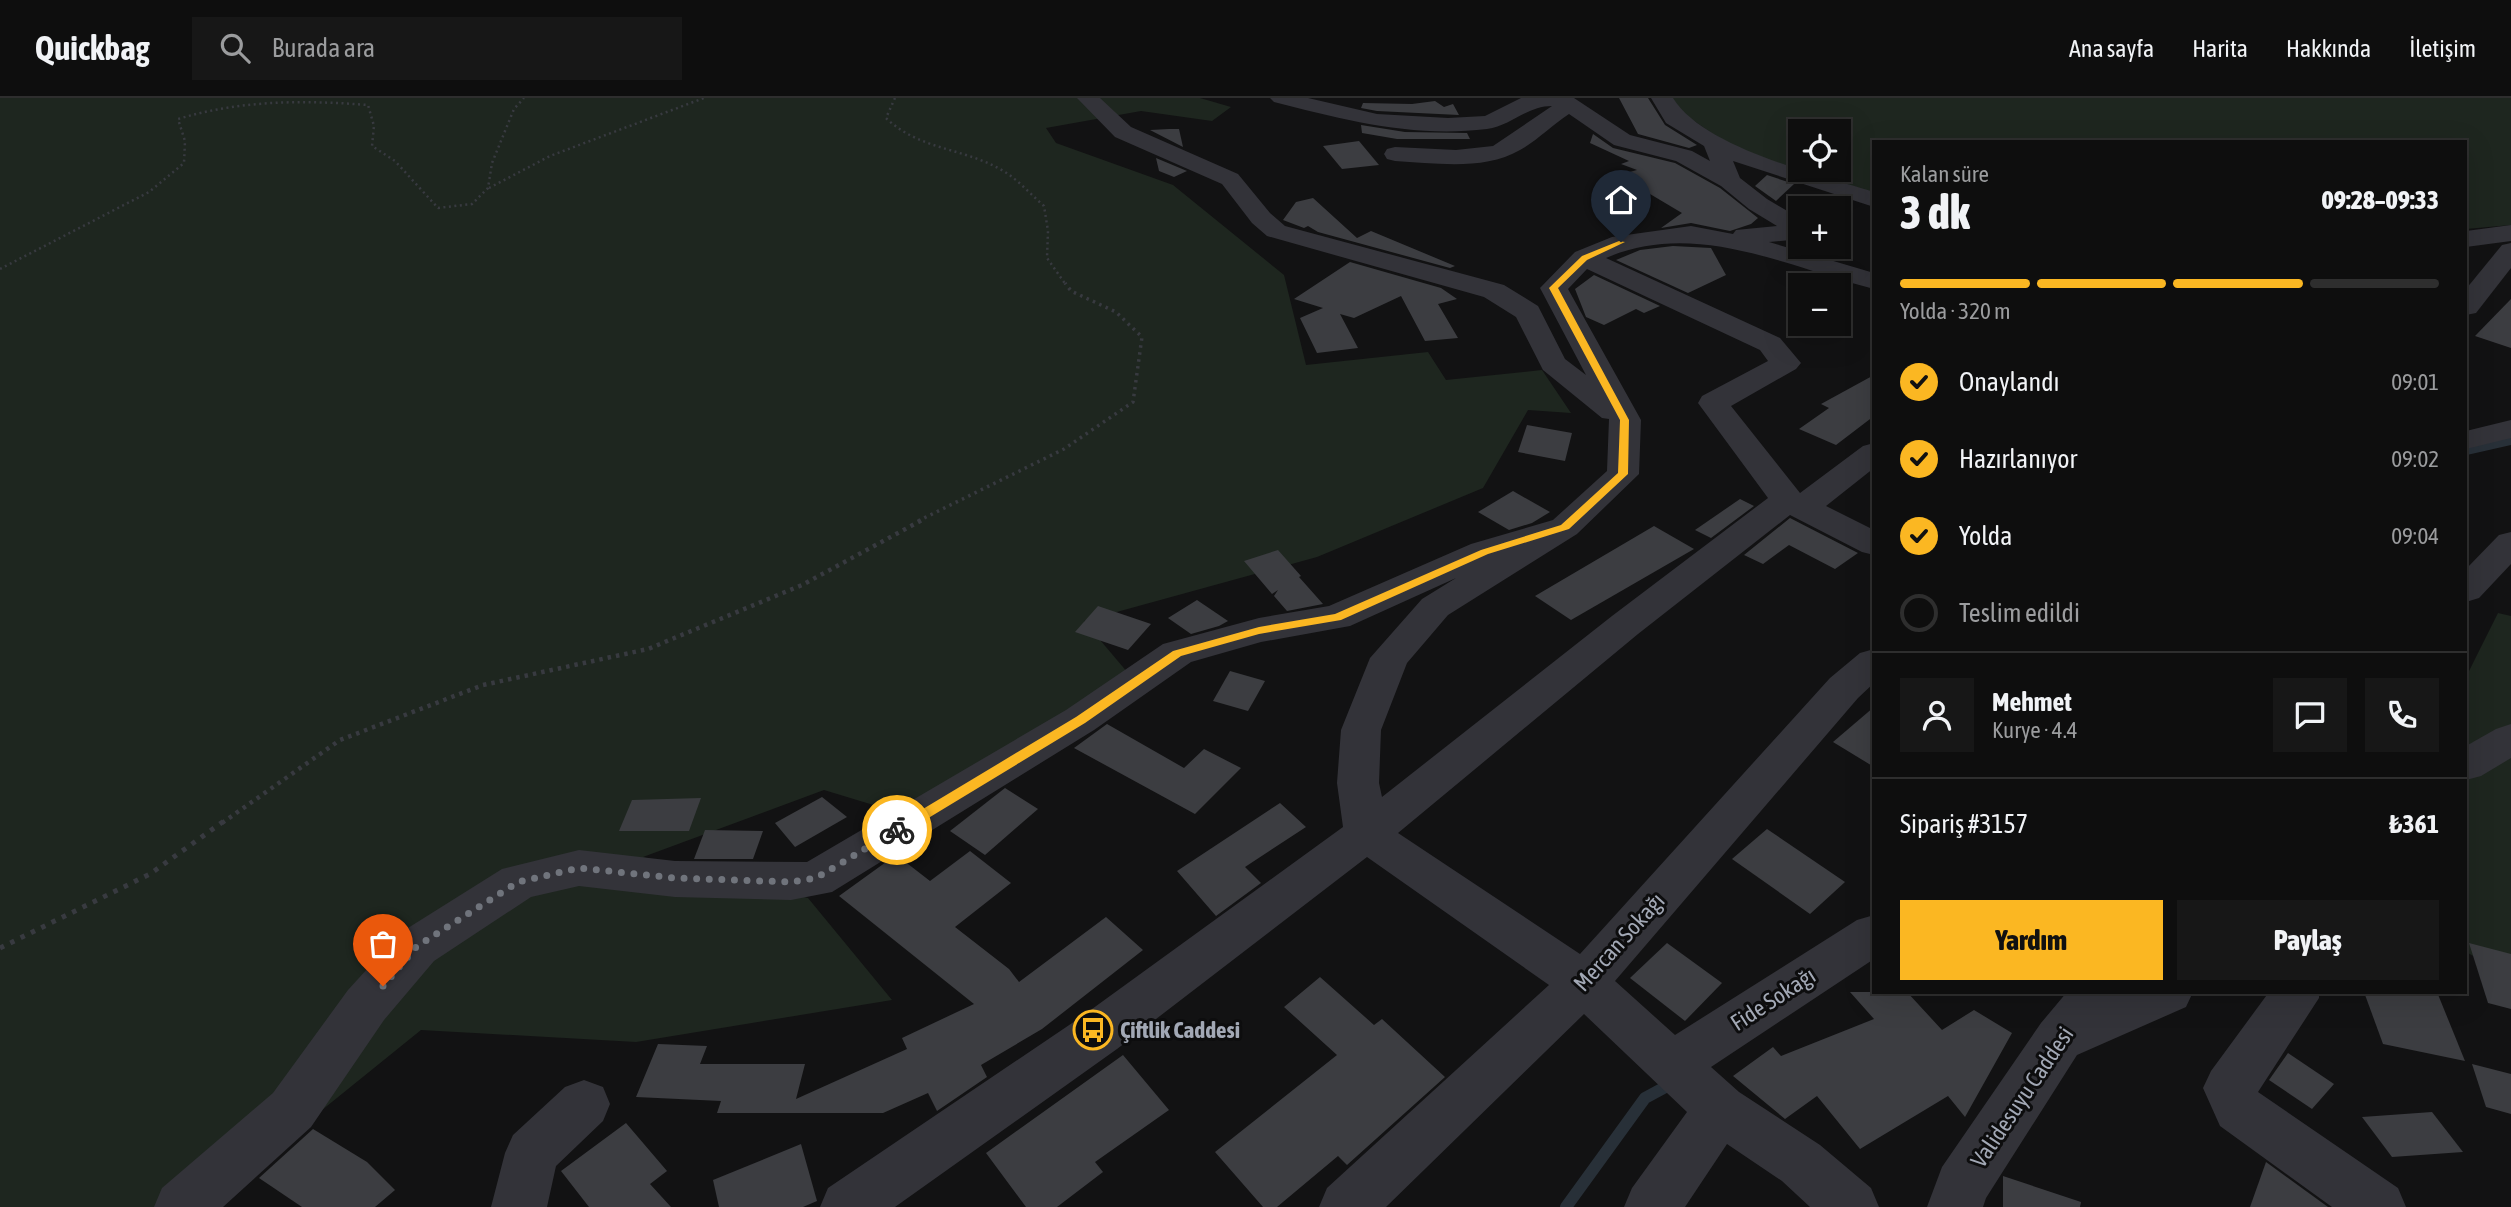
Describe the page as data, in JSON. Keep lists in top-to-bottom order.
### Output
{
  "streets": {
    "street": ["Mercan Sokağı", "Fide Sokağı", "Validesuyu Caddesi"]
  },
  "places": {
    "bus stop": ["Çiftlik Caddesi"]
  },
  "page": {
    "header": "Quickbag",
    "search": "Burada ara",
    "nav": [
      "Ana sayfa",
      "Harita",
      "Hakkında",
      "İletişim"
    ],
    "map_buttons": ["+", "−"],
    "heading": ["3 dk", "Kalan süre", "09:28–09:33"],
    "panel": [
      "Mehmet",
      "Kurye · 4.4",
      "Sipariş #3157",
      "₺361"
    ],
    "bar": "Yolda · 320 m",
    "list": [
      ["Onaylandı", "09:01"],
      ["Hazırlanıyor", "09:02"],
      ["Yolda", "09:04"],
      "Teslim edildi"
    ],
    "buttons": ["Yardım", "Paylaş"]
  }
}
